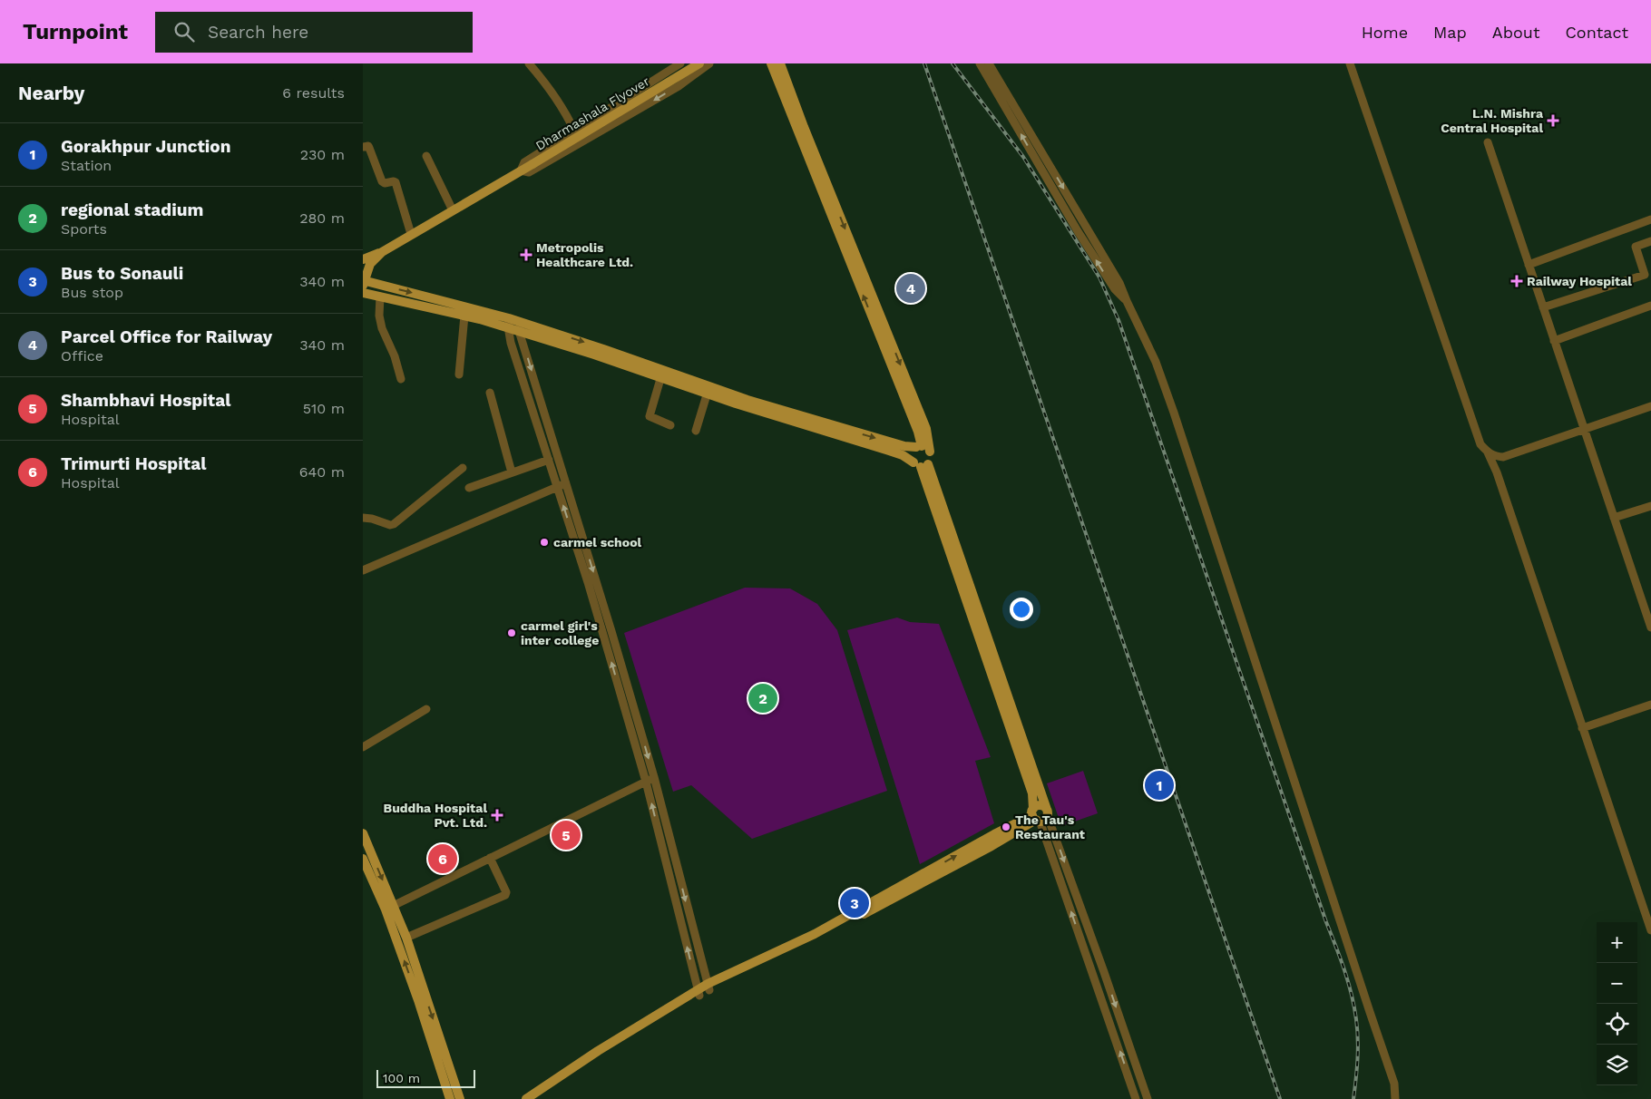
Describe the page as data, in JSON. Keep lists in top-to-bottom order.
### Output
{
  "streets": {
    "main road": ["Dharmashala Flyover"]
  },
  "places": {
    "health": [
      "L.N. Mishra Central Hospital",
      "Metropolis Healthcare Ltd.",
      "Railway Hospital",
      "Buddha Hospital Pvt. Ltd."
    ],
    "other": ["carmel school", "carmel girl's inter college", "The Tau's Restaurant"]
  },
  "scale_bar": "100 m",
  "page": {
    "header": "Turnpoint",
    "search": "Search here",
    "nav": [
      "Home",
      "Map",
      "About",
      "Contact"
    ],
    "heading": ["Nearby", "6 results"],
    "list": [
      {
        "mark": "1",
        "name": "Gorakhpur Junction",
        "note": "Station",
        "value": "230 m"
      },
      {
        "mark": "2",
        "name": "regional stadium",
        "note": "Sports",
        "value": "280 m"
      },
      {
        "mark": "3",
        "name": "Bus to Sonauli",
        "note": "Bus stop",
        "value": "340 m"
      },
      {
        "mark": "4",
        "name": "Parcel Office for Railway",
        "note": "Office",
        "value": "340 m"
      },
      {
        "mark": "5",
        "name": "Shambhavi Hospital",
        "note": "Hospital",
        "value": "510 m"
      },
      {
        "mark": "6",
        "name": "Trimurti Hospital",
        "note": "Hospital",
        "value": "640 m"
      }
    ],
    "pins": [
      "4",
      "2",
      "1",
      "5",
      "6",
      "3"
    ],
    "map_buttons": ["+", "−"],
    "scale": "100 m"
  }
}
